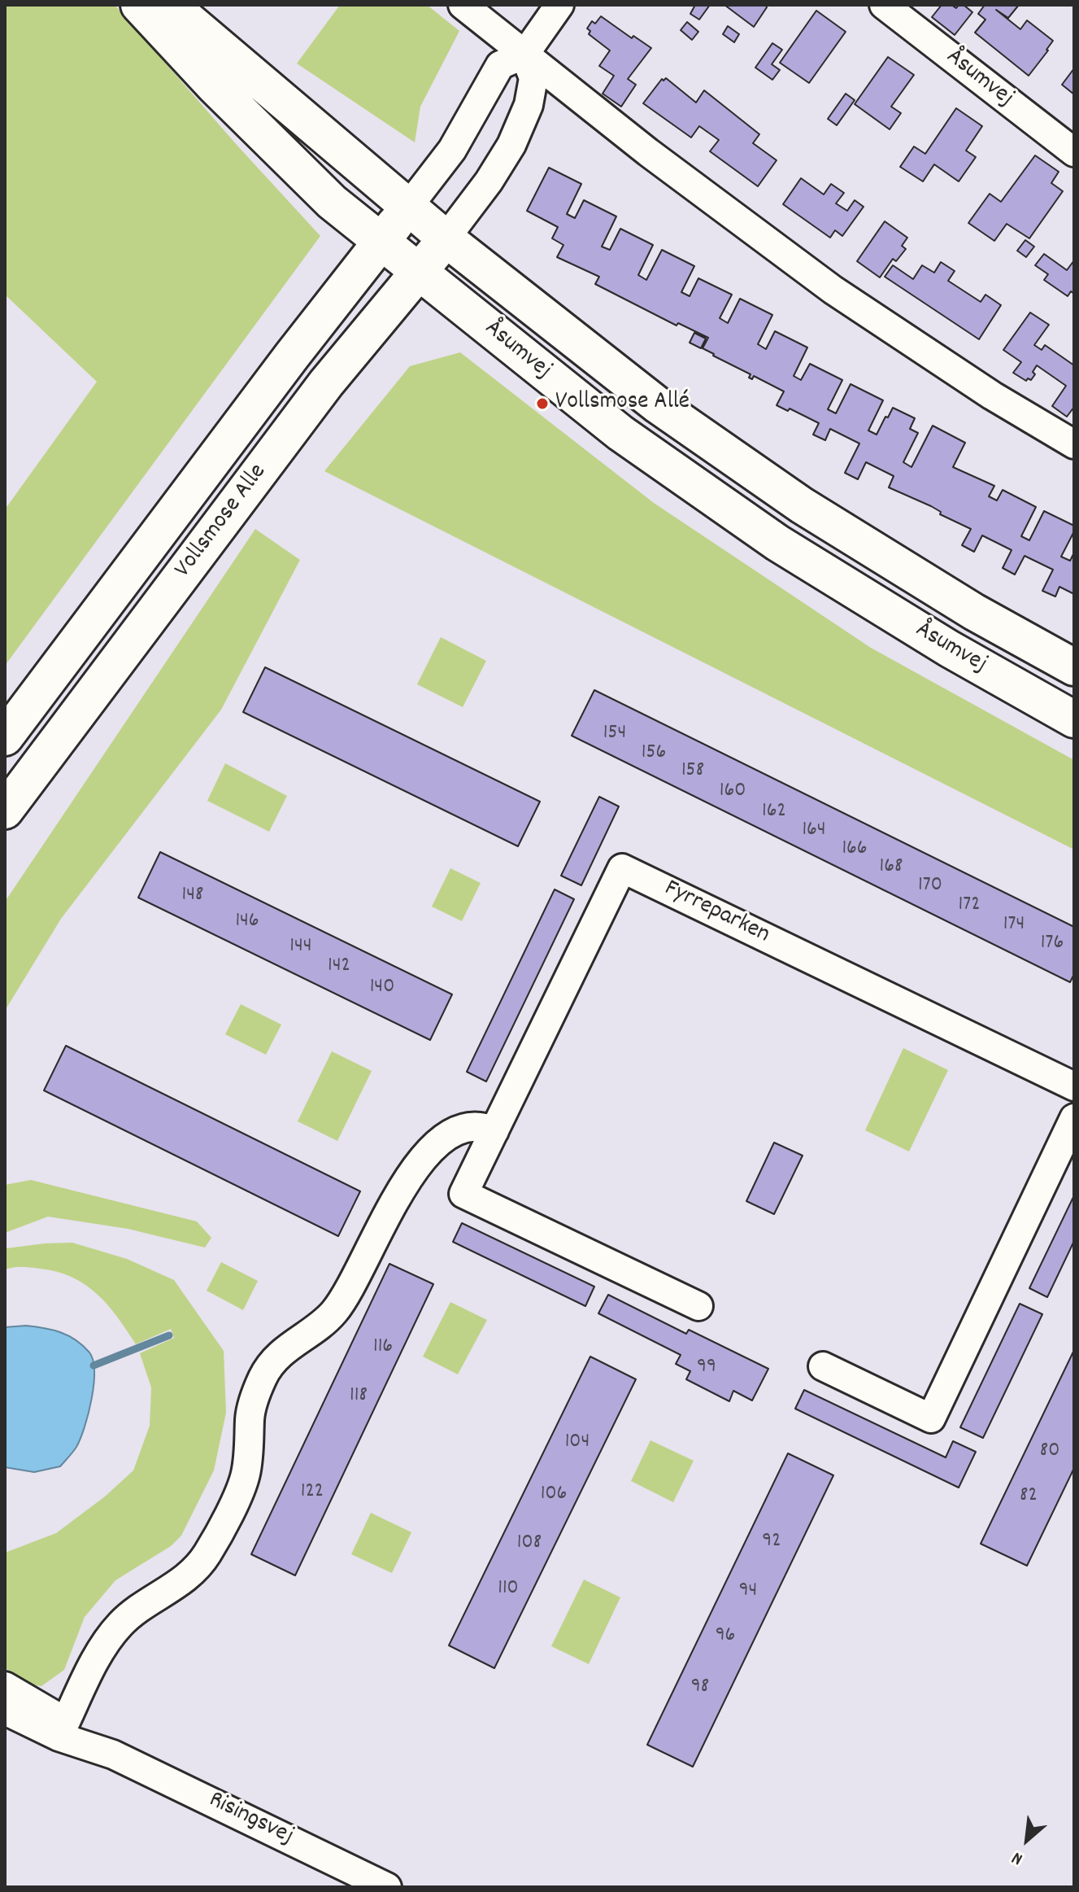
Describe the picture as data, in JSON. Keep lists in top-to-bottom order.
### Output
{
  "streets": {
    "street": [
      "Åsumvej",
      "Vollsmose Alle",
      "Fyrreparken",
      "Risingsvej"
    ]
  },
  "crossings": [
    ["Åsumvej", "Vollsmose Alle"]
  ],
  "places": ["Vollsmose Allé"],
  "house_numbers": [
    "154",
    "156",
    "158",
    "160",
    "162",
    "164",
    "166",
    "168",
    "170",
    "148",
    "172",
    "146",
    "174",
    "176",
    "144",
    "142",
    "140",
    "116",
    "99",
    "118",
    "104",
    "80",
    "122",
    "106",
    "82",
    "92",
    "108",
    "110",
    "94",
    "96",
    "98"
  ],
  "north": "bottom left"
}
